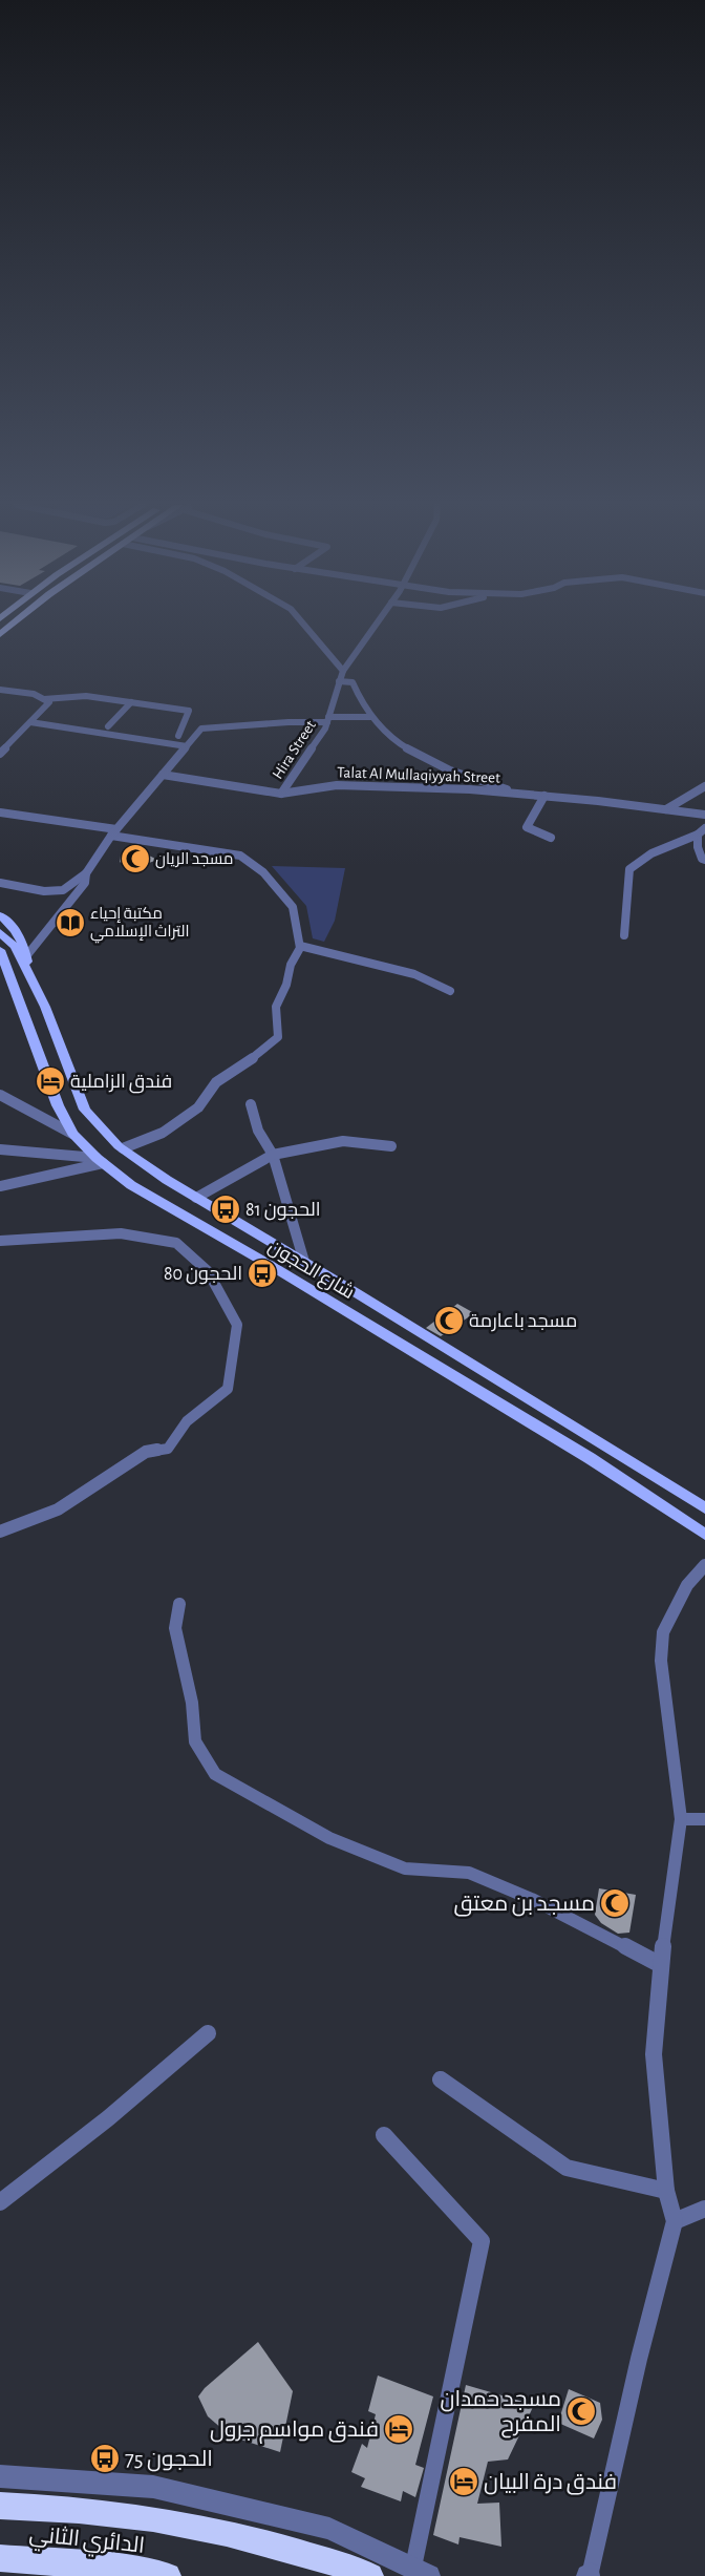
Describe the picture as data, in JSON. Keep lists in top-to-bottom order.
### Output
{
  "streets": {
    "highway": ["الدائري الثاني"],
    "main road": ["شارع الحجون"],
    "street": ["Hira Street", "Talat Al Mullaqiyyah Street"]
  },
  "crossings": [
    ["Hira Street", "Talat Al Mullaqiyyah Street"]
  ],
  "places": {
    "mosque": [
      "مسجد الريان",
      "مسجد باعارمة",
      "مسجد بن معتق",
      "مسجد حمدان المفرح"
    ],
    "library": ["مكتبة إحياء التراث الإسلامي"],
    "hotel": ["فندق الزاملية", "فندق مواسم جرول", "فندق درة البيان"],
    "bus stop": ["الحجون 81", "الحجون 80", "الحجون 75"]
  }
}
